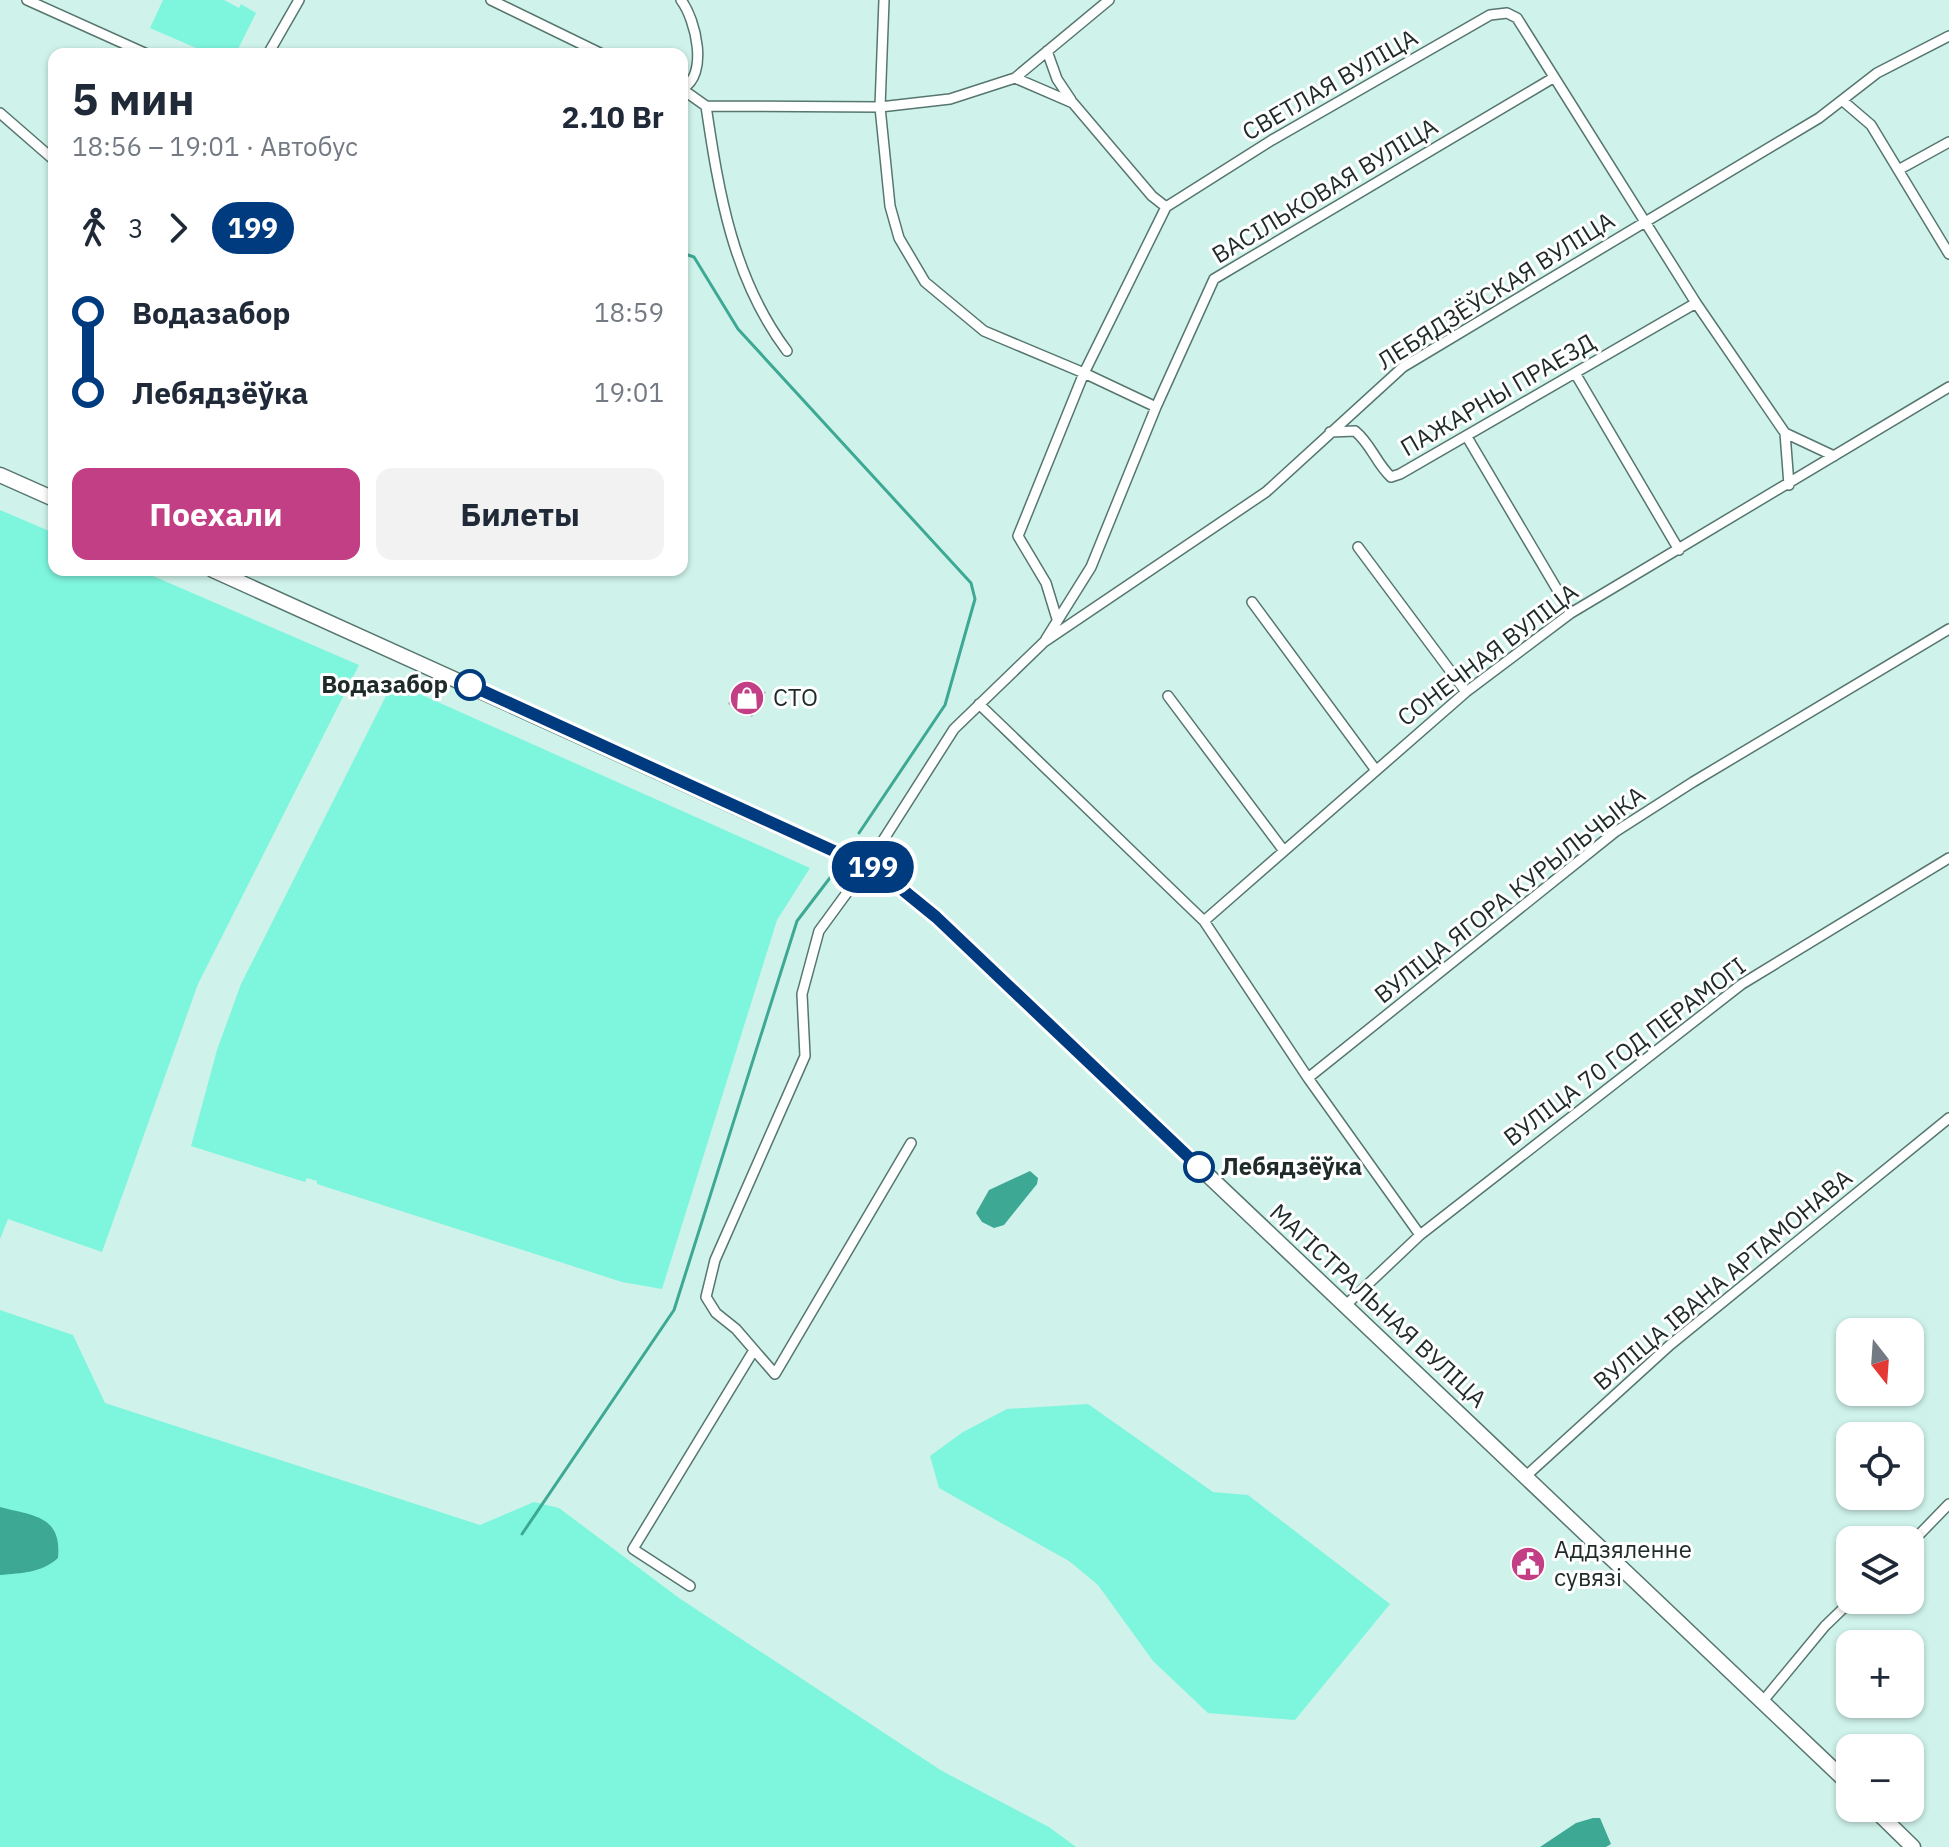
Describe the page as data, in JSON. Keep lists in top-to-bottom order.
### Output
{
  "streets": {
    "main road": ["МАГІСТРАЛЬНАЯ ВУЛІЦА"],
    "street": [
      "СВЕТЛАЯ ВУЛІЦА",
      "ВАСІЛЬКОВАЯ ВУЛІЦА",
      "ЛЕБЯДЗЁЎСКАЯ ВУЛІЦА",
      "ПАЖАРНЫ ПРАЕЗД",
      "СОНЕЧНАЯ ВУЛІЦА",
      "ВУЛІЦА ЯГОРА КУРЫЛЬЧЫКА",
      "ВУЛІЦА 70 ГОД ПЕРАМОГІ",
      "ВУЛІЦА ІВАНА АРТАМОНАВА"
    ]
  },
  "crossings": [
    ["СВЕТЛАЯ ВУЛІЦА", "ВАСІЛЬКОВАЯ ВУЛІЦА"],
    ["СВЕТЛАЯ ВУЛІЦА", "ЛЕБЯДЗЁЎСКАЯ ВУЛІЦА"],
    ["СВЕТЛАЯ ВУЛІЦА", "ПАЖАРНЫ ПРАЕЗД"],
    ["ВАСІЛЬКОВАЯ ВУЛІЦА", "ЛЕБЯДЗЁЎСКАЯ ВУЛІЦА"],
    ["ЛЕБЯДЗЁЎСКАЯ ВУЛІЦА", "ПАЖАРНЫ ПРАЕЗД"],
    ["ЛЕБЯДЗЁЎСКАЯ ВУЛІЦА", "МАГІСТРАЛЬНАЯ ВУЛІЦА"],
    ["ВУЛІЦА 70 ГОД ПЕРАМОГІ", "МАГІСТРАЛЬНАЯ ВУЛІЦА"],
    ["ВУЛІЦА ІВАНА АРТАМОНАВА", "МАГІСТРАЛЬНАЯ ВУЛІЦА"]
  ],
  "places": {
    "other": ["Водазабор", "Лебядзёўка"],
    "shop": ["СТО"],
    "public building": ["Аддзяленне сувязі"]
  },
  "lines": ["bus line 199"],
  "north": "bottom",
  "page": {
    "on_map": "199",
    "heading": ["5 мин", "18:56 – 19:01 · Автобус", "2.10 Br"],
    "legs": ["3", "199"],
    "list": [
      {
        "name": "Водазабор",
        "value": "18:59"
      },
      {
        "name": "Лебядзёўка",
        "value": "19:01"
      }
    ],
    "buttons": ["Поехали", "Билеты"],
    "map_buttons": ["+", "−"]
  }
}
